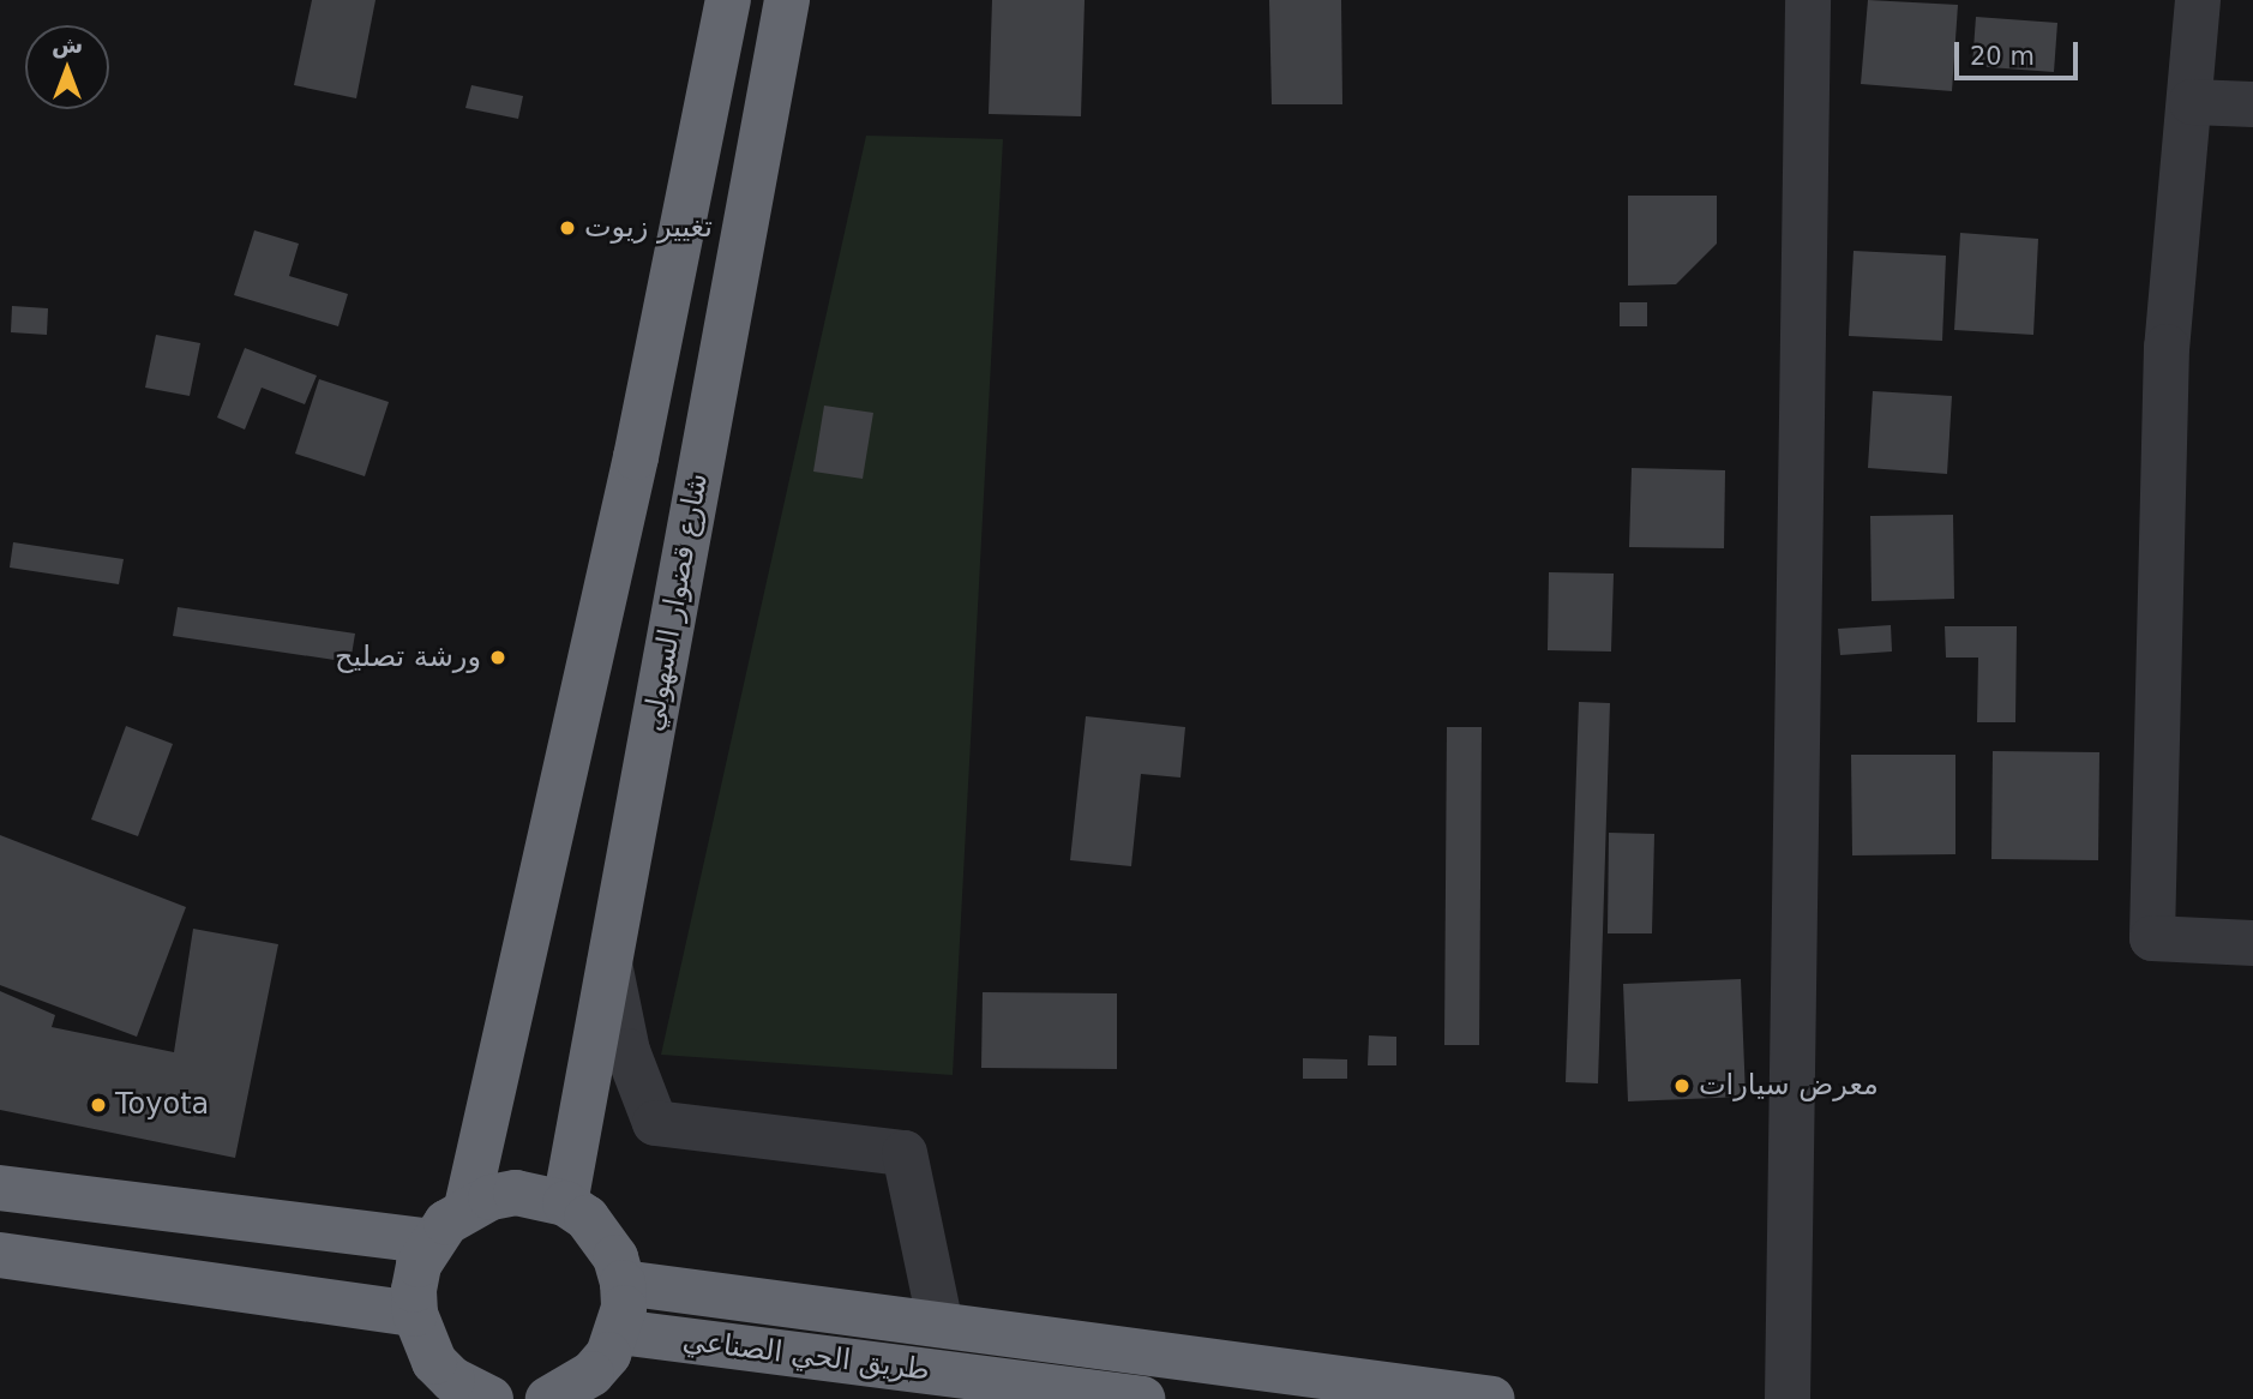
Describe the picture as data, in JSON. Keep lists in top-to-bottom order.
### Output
{
  "streets": {
    "highway": ["شارع قضوار السهولي", "طريق الحي الصناعي"]
  },
  "places": [
    "تغيير زيوت",
    "ورشة تصليح",
    "معرض سيارات",
    "Toyota"
  ],
  "scale_bar": "20 m",
  "north": "top"
}
